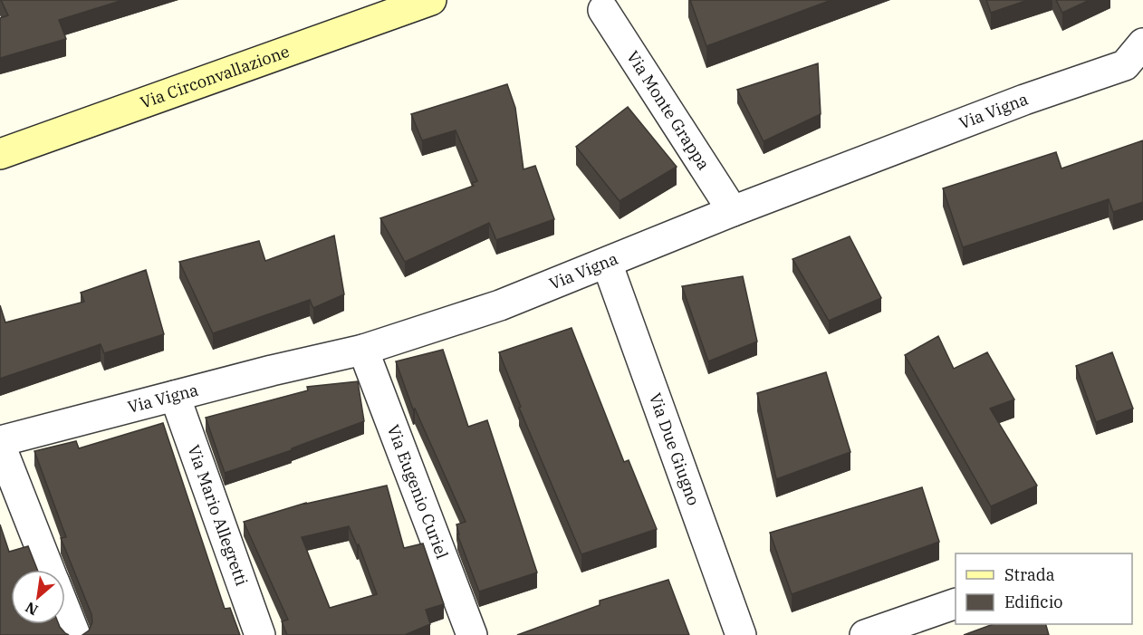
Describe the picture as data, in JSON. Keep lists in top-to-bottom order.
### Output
{
  "streets": {
    "main road": ["Via Circonvallazione"],
    "street": [
      "Via Monte Grappa",
      "Via Vigna",
      "Via Due Giugno",
      "Via Eugenio Curiel",
      "Via Mario Allegretti"
    ]
  },
  "crossings": [
    ["Via Monte Grappa", "Via Vigna"],
    ["Via Vigna", "Via Due Giugno"],
    ["Via Vigna", "Via Eugenio Curiel"],
    ["Via Vigna", "Via Mario Allegretti"]
  ],
  "legend": ["Strada", "Edificio"],
  "north": "bottom left"
}
